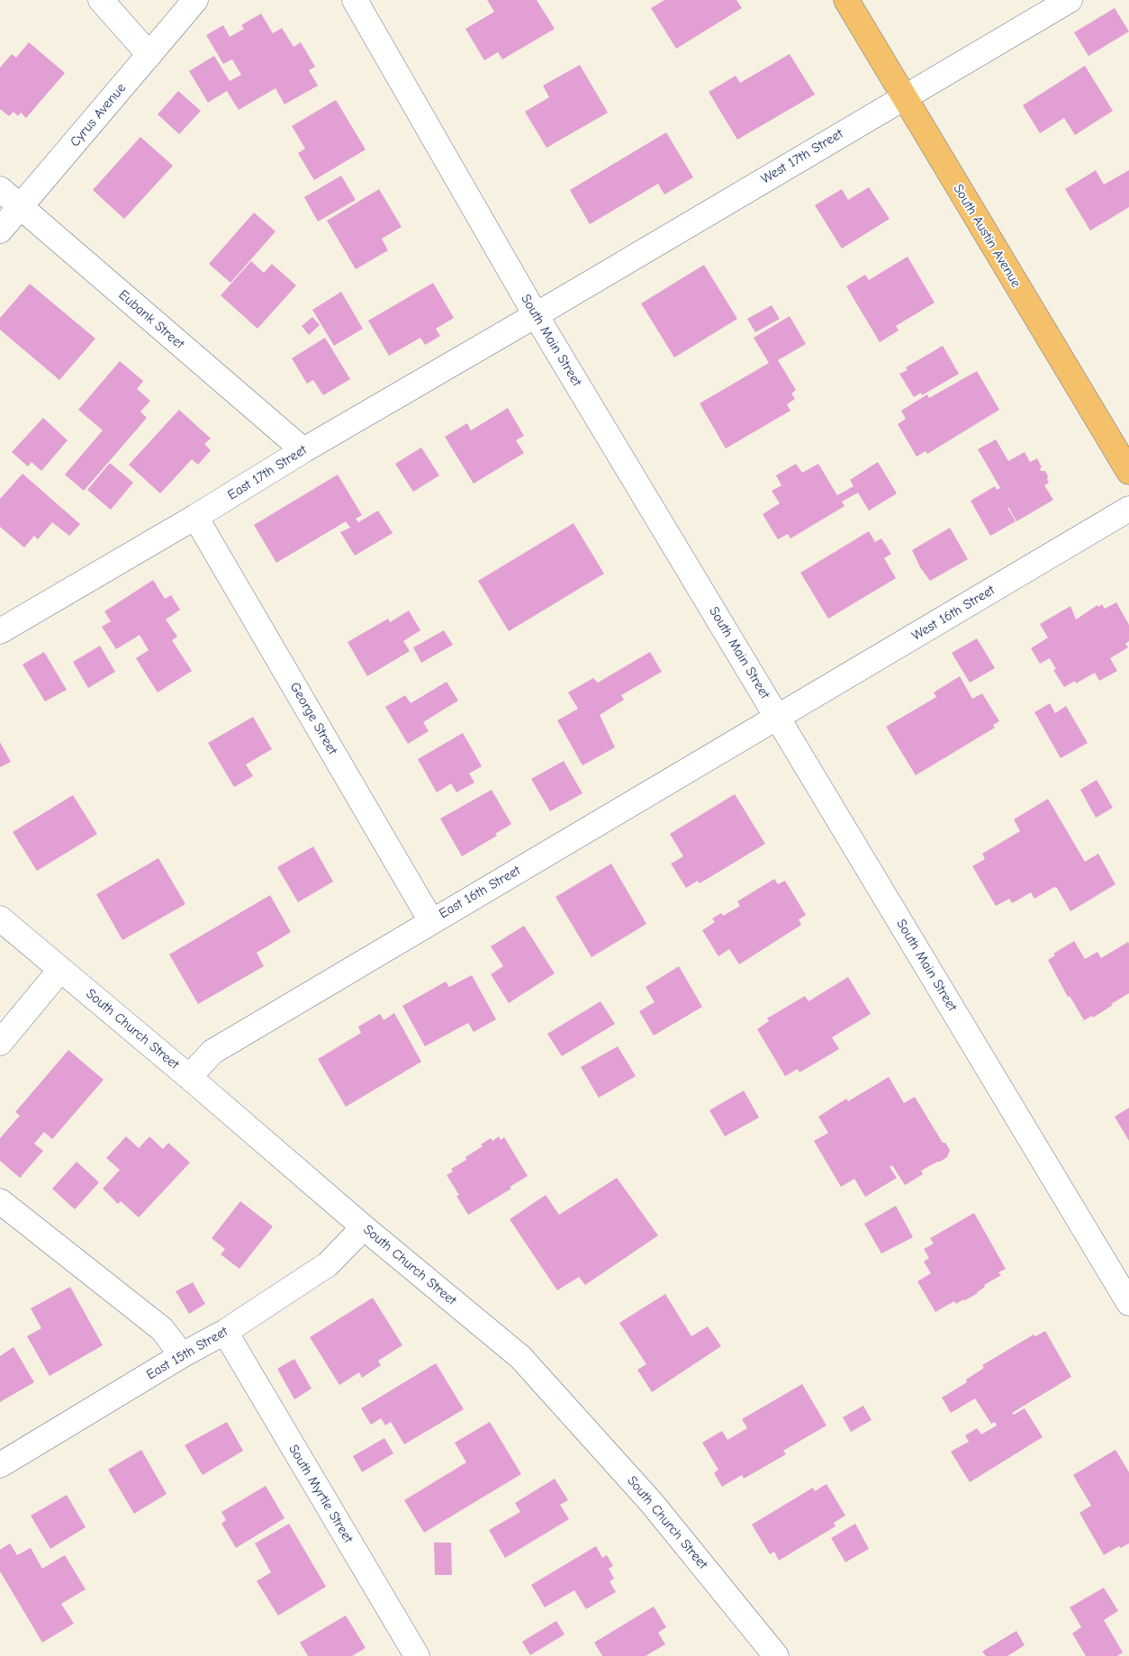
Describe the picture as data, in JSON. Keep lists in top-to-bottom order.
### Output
{
  "streets": {
    "main road": ["South Austin Avenue"],
    "street": [
      "Cyrus Avenue",
      "West 17th Street",
      "Eubank Street",
      "South Main Street",
      "East 17th Street",
      "West 16th Street",
      "George Street",
      "East 16th Street",
      "South Church Street",
      "East 15th Street",
      "South Myrtle Street"
    ]
  },
  "crossings": [
    ["Cyrus Avenue", "Eubank Street"],
    ["West 17th Street", "South Austin Avenue"],
    ["West 17th Street", "South Main Street"],
    ["West 17th Street", "East 17th Street"],
    ["Eubank Street", "East 17th Street"],
    ["South Main Street", "East 17th Street"],
    ["South Main Street", "West 16th Street"],
    ["South Main Street", "East 16th Street"],
    ["East 17th Street", "George Street"],
    ["West 16th Street", "East 16th Street"],
    ["George Street", "East 16th Street"],
    ["East 16th Street", "South Church Street"],
    ["South Church Street", "East 15th Street"],
    ["East 15th Street", "South Myrtle Street"]
  ]
}
